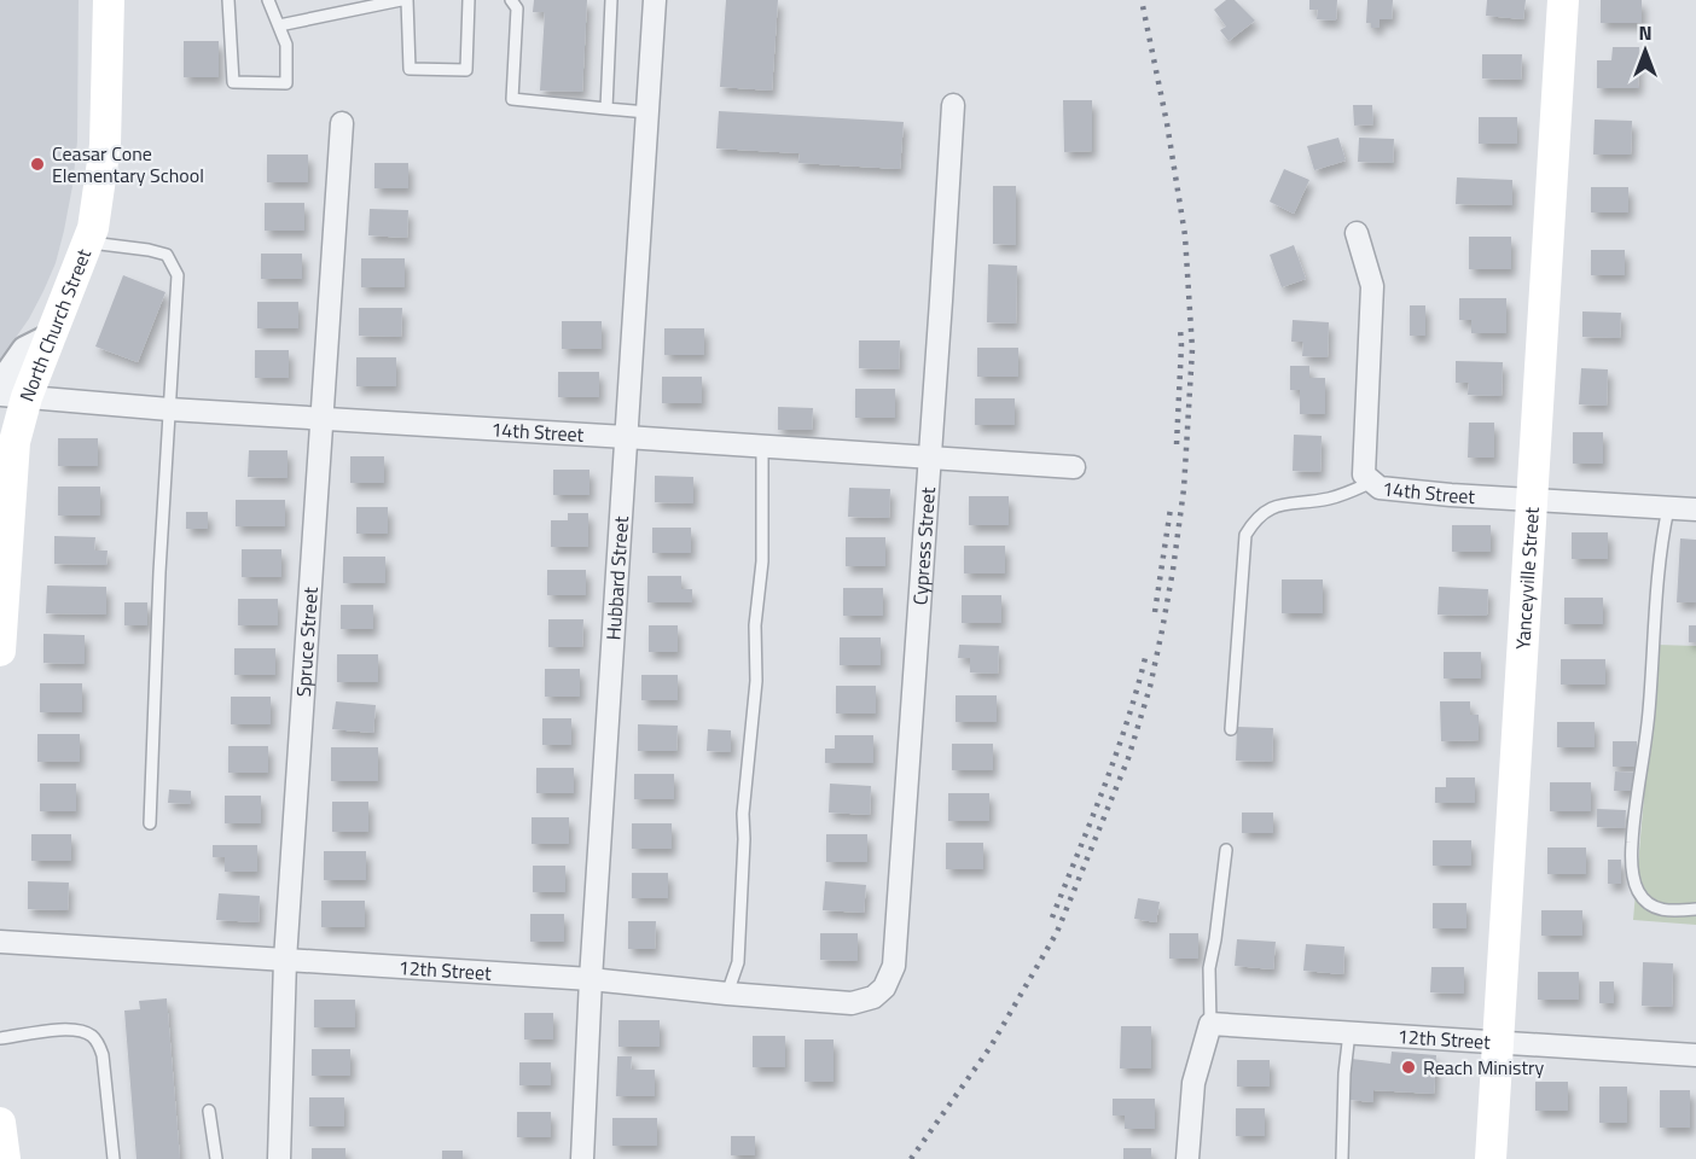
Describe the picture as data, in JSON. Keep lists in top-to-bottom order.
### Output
{
  "streets": {
    "main road": ["North Church Street", "Yanceyville Street"],
    "street": [
      "14th Street",
      "Cypress Street",
      "Hubbard Street",
      "Spruce Street",
      "12th Street"
    ]
  },
  "crossings": [
    ["North Church Street", "14th Street"],
    ["14th Street", "Cypress Street"],
    ["14th Street", "Hubbard Street"],
    ["14th Street", "Yanceyville Street"],
    ["14th Street", "Spruce Street"],
    ["Cypress Street", "12th Street"],
    ["Hubbard Street", "12th Street"],
    ["Yanceyville Street", "12th Street"],
    ["Spruce Street", "12th Street"]
  ],
  "places": ["Ceasar Cone Elementary School", "Reach Ministry"],
  "north": "top"
}
